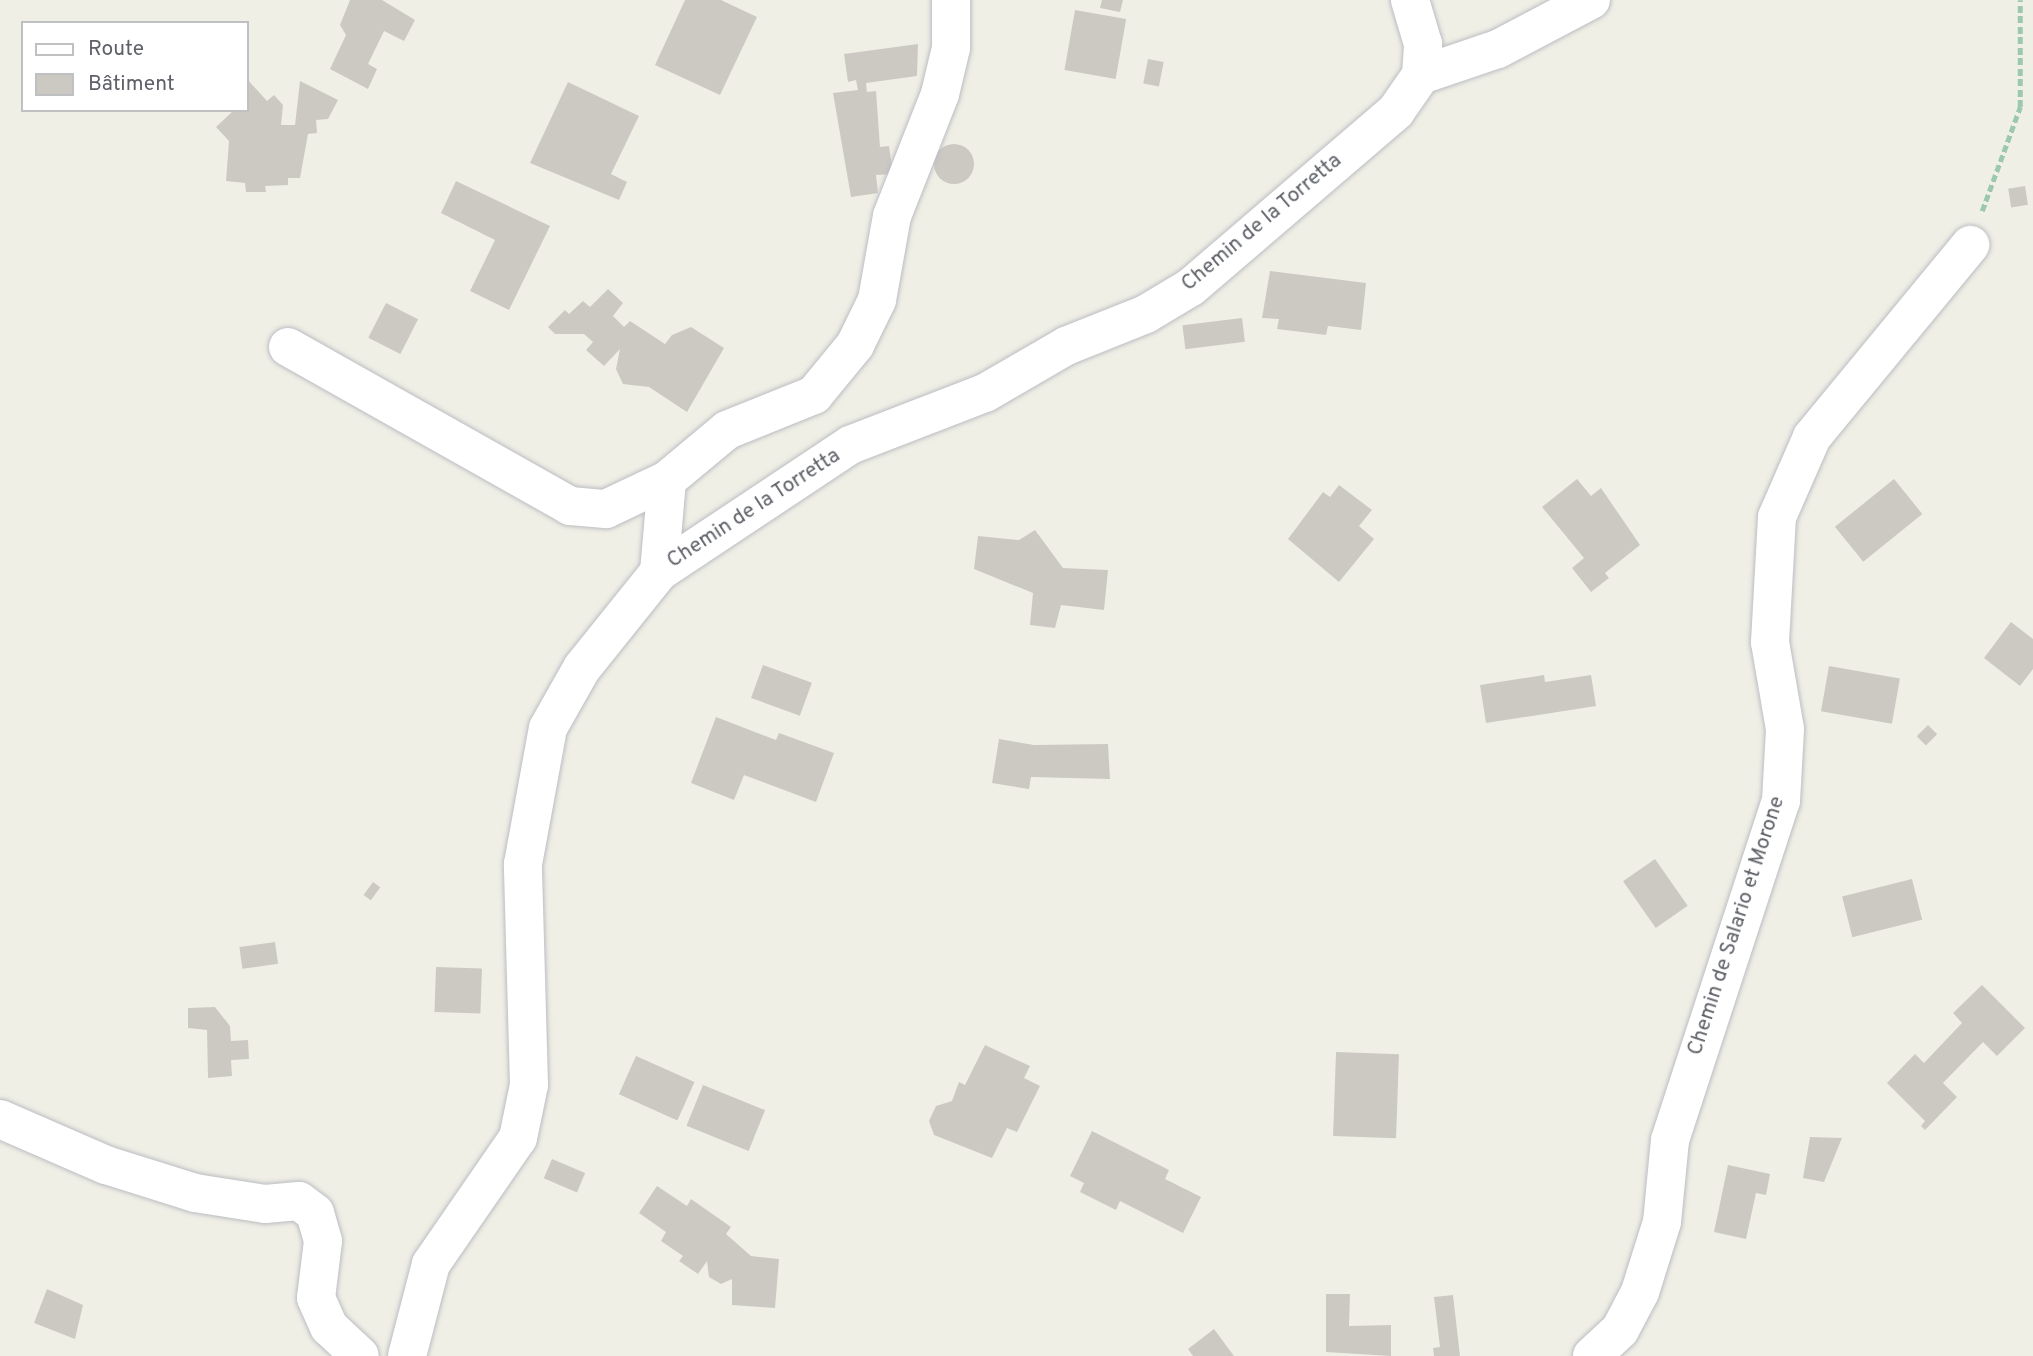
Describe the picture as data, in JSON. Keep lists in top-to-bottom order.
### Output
{
  "streets": {
    "street": ["Chemin de la Torretta", "Chemin de Salario et Morone"]
  },
  "legend": ["Route", "Bâtiment"]
}
